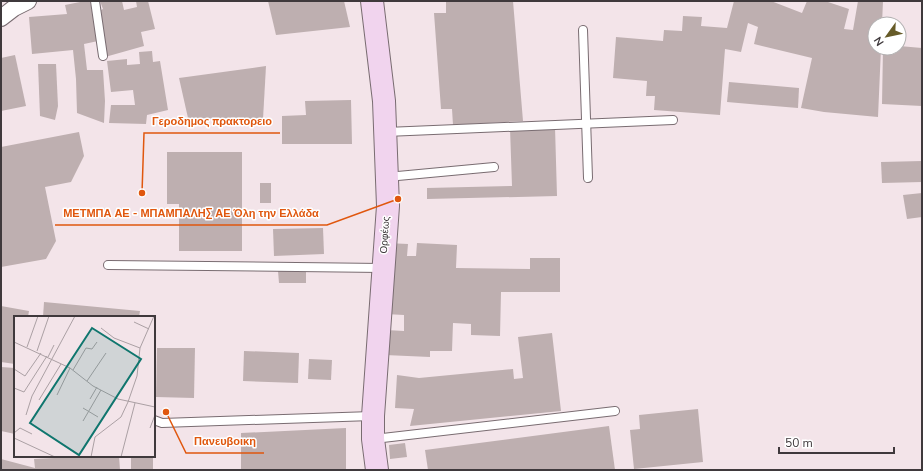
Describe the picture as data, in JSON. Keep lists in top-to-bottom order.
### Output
{
  "streets": {
    "street": ["Ορφέως"]
  },
  "places": ["Γεροδημος πρακτορειο", "ΜΕΤΜΠΑ ΑΕ - ΜΠΑΜΠΑΛΗΣ ΑΕ Όλη την Ελλάδα", "Πανευβοικη"],
  "scale_bar": "50 m",
  "north": "bottom left"
}
